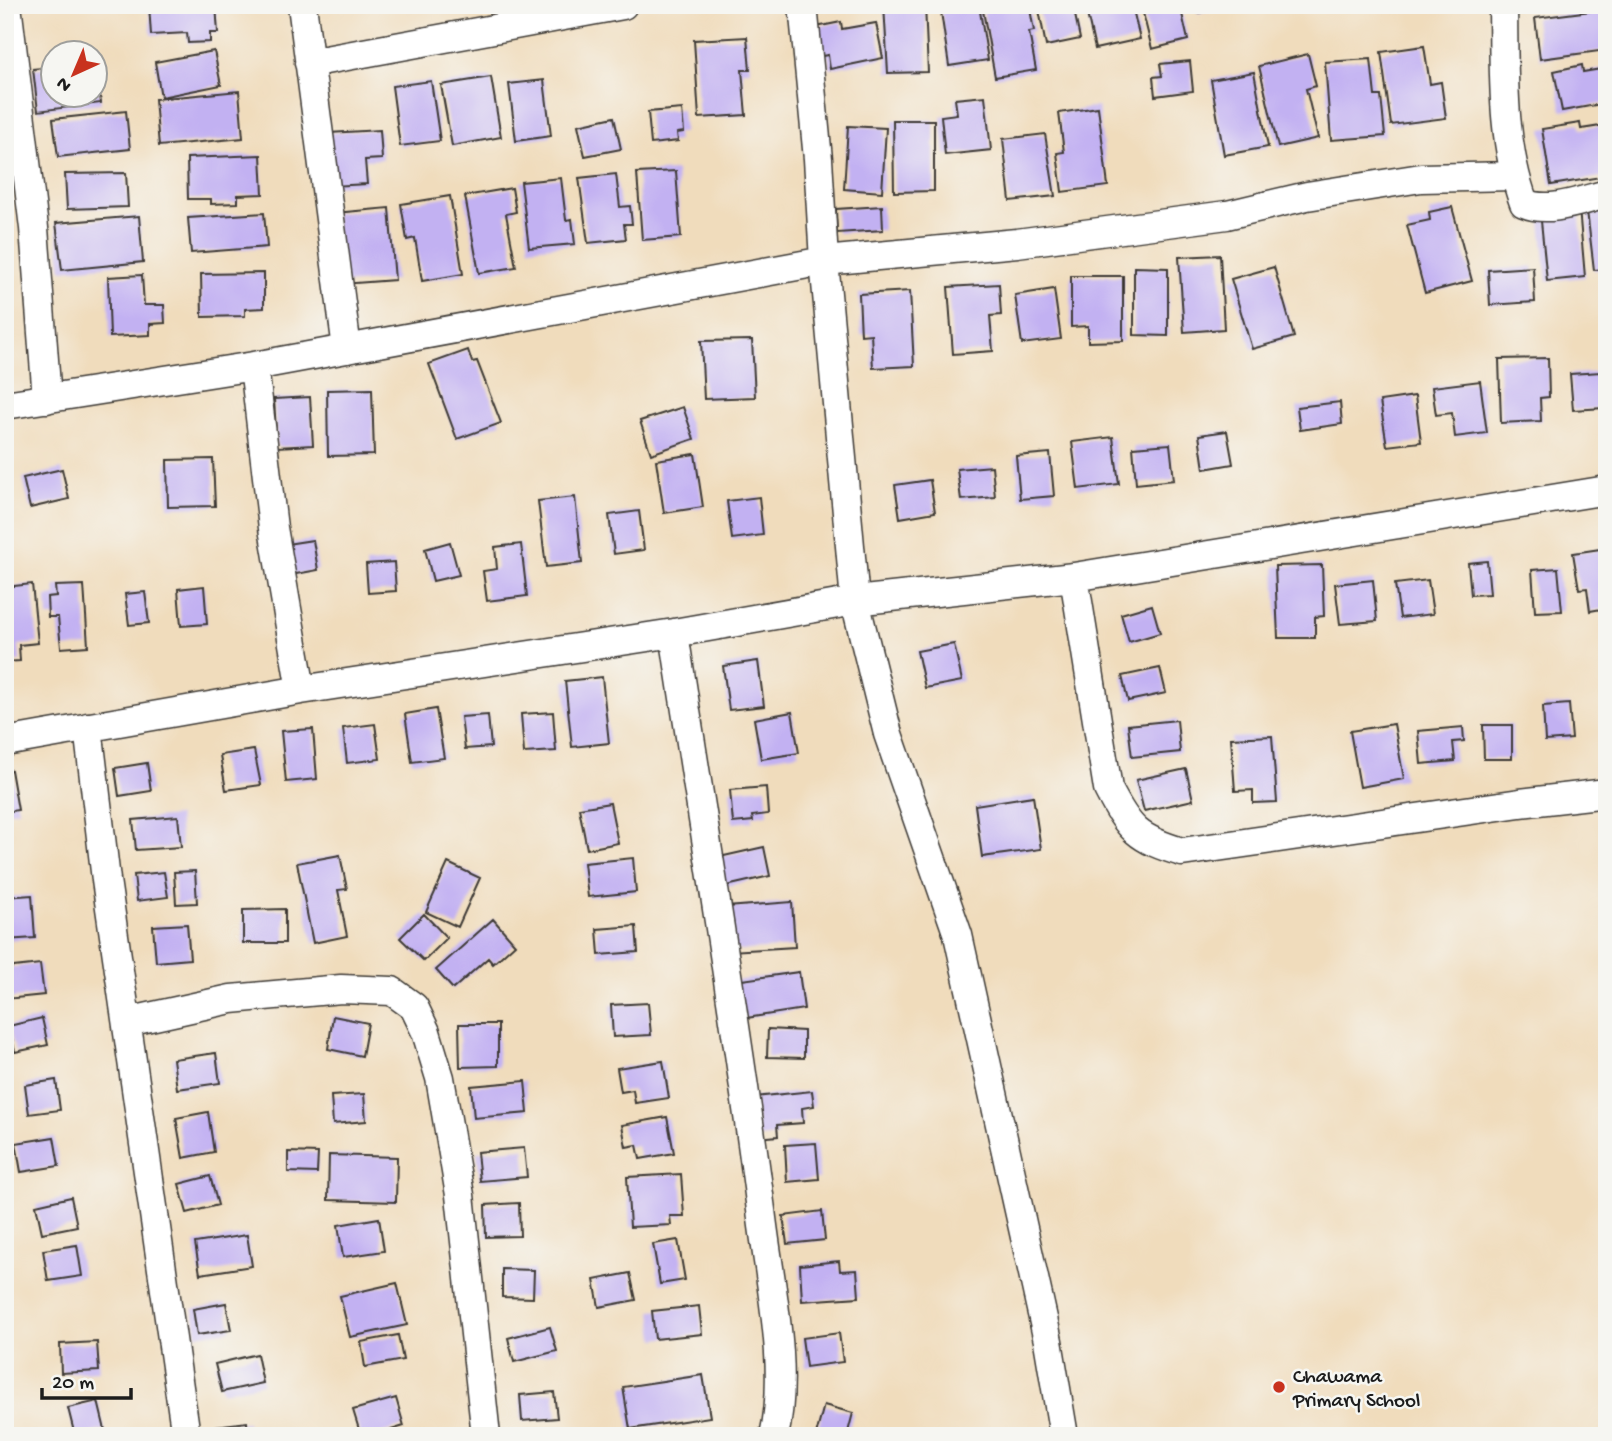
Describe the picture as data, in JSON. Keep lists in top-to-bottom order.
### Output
{
  "places": ["Chawama Primary School"],
  "scale_bar": "20 m",
  "north": "bottom left"
}
